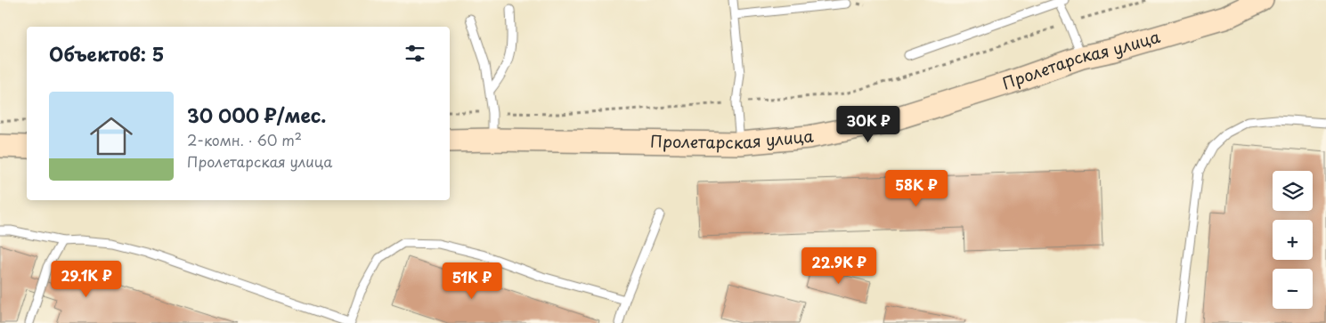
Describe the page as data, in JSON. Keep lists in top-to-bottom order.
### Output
{
  "streets": {
    "main road": ["Пролетарская улица"]
  },
  "page": {
    "heading": "Объектов: 5",
    "list": [
      {
        "name": "30 000 ₽/мес.",
        "note": "2-комн. · 60 m² · Пролетарская улица"
      }
    ],
    "price": [
      "30K ₽",
      "58K ₽",
      "22.9K ₽",
      "29.1K ₽",
      "51K ₽"
    ],
    "map_buttons": ["+", "−"]
  }
}
